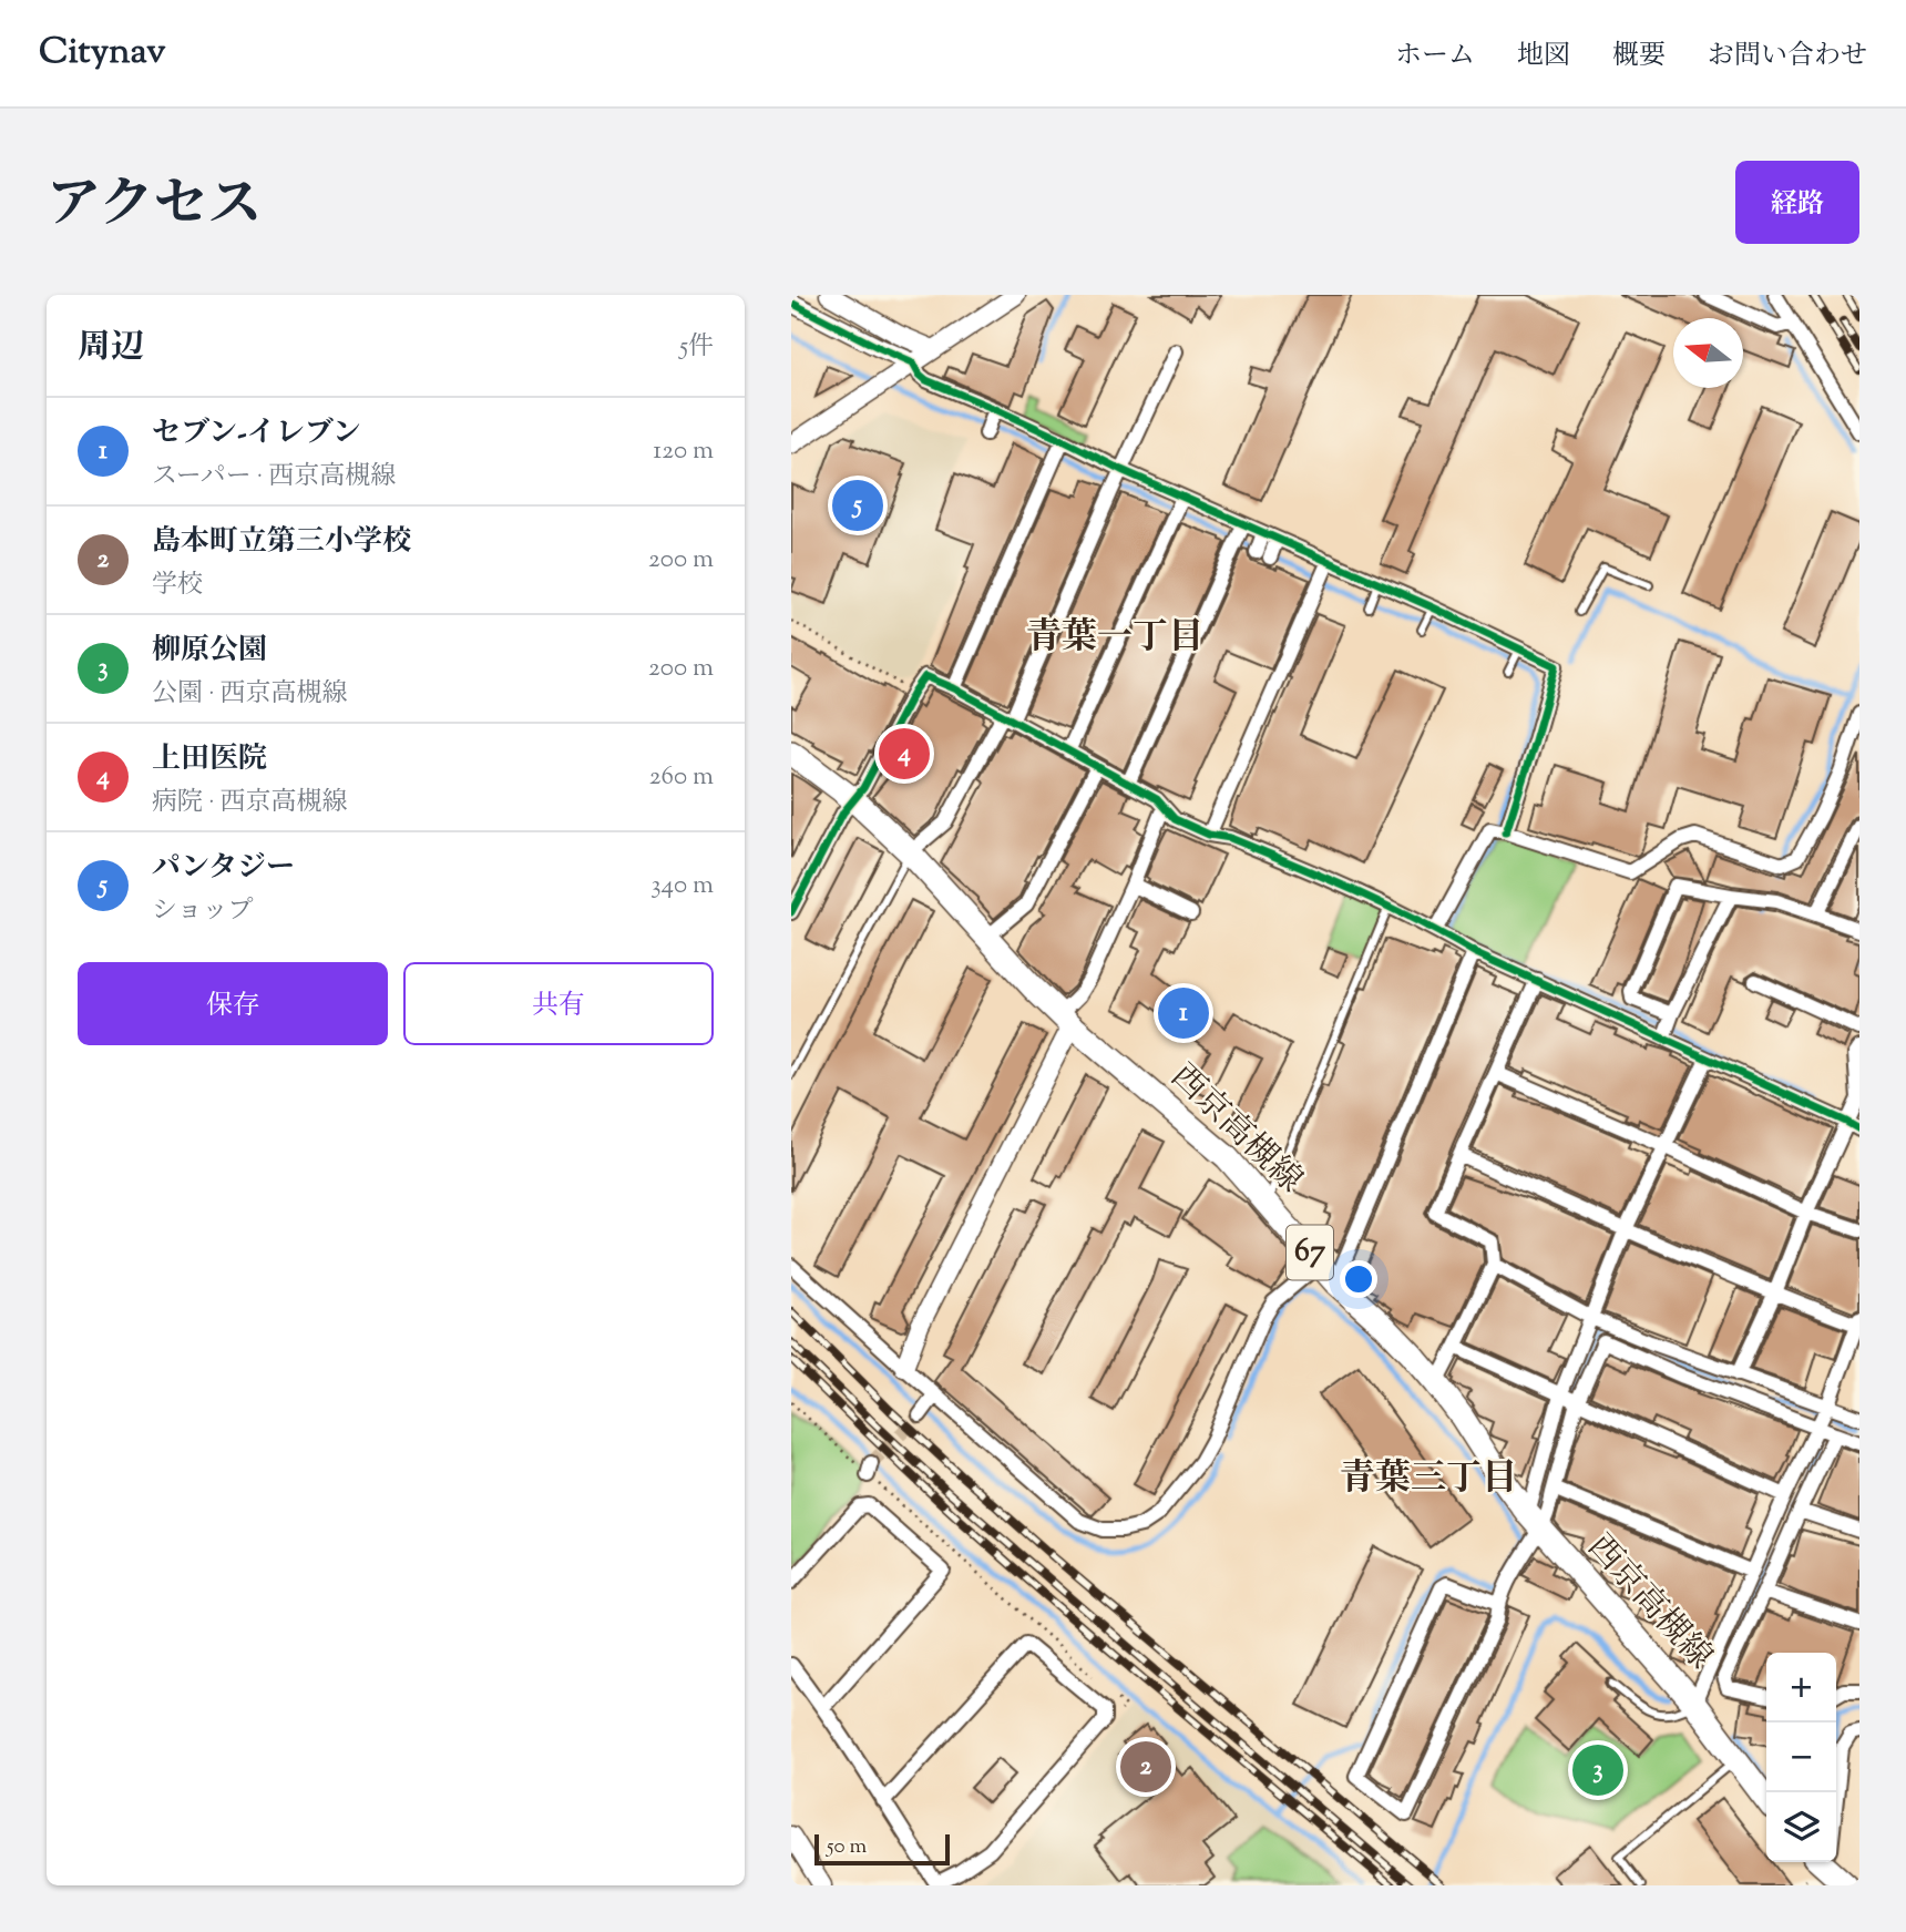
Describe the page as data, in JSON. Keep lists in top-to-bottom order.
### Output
{
  "streets": {
    "main road": ["西京高槻線", "67"]
  },
  "districts": ["青葉一丁目", "青葉三丁目"],
  "scale_bar": "50 m",
  "north": "left",
  "page": {
    "header": "Citynav",
    "nav": [
      "ホーム",
      "地図",
      "概要",
      "お問い合わせ"
    ],
    "title": "アクセス",
    "buttons": [
      "経路",
      ["保存", "共有"]
    ],
    "heading": ["周辺", "5件"],
    "list": [
      {
        "mark": "1",
        "name": "セブン-イレブン",
        "note": "スーパー · 西京高槻線",
        "value": "120 m"
      },
      {
        "mark": "2",
        "name": "島本町立第三小学校",
        "note": "学校",
        "value": "200 m"
      },
      {
        "mark": "3",
        "name": "柳原公園",
        "note": "公園 · 西京高槻線",
        "value": "200 m"
      },
      {
        "mark": "4",
        "name": "上田医院",
        "note": "病院 · 西京高槻線",
        "value": "260 m"
      },
      {
        "mark": "5",
        "name": "パンタジー",
        "note": "ショップ",
        "value": "340 m"
      }
    ],
    "pins": [
      "5",
      "4",
      "1",
      "2",
      "3"
    ],
    "map_buttons": ["+", "−"],
    "scale": "50 m"
  }
}
